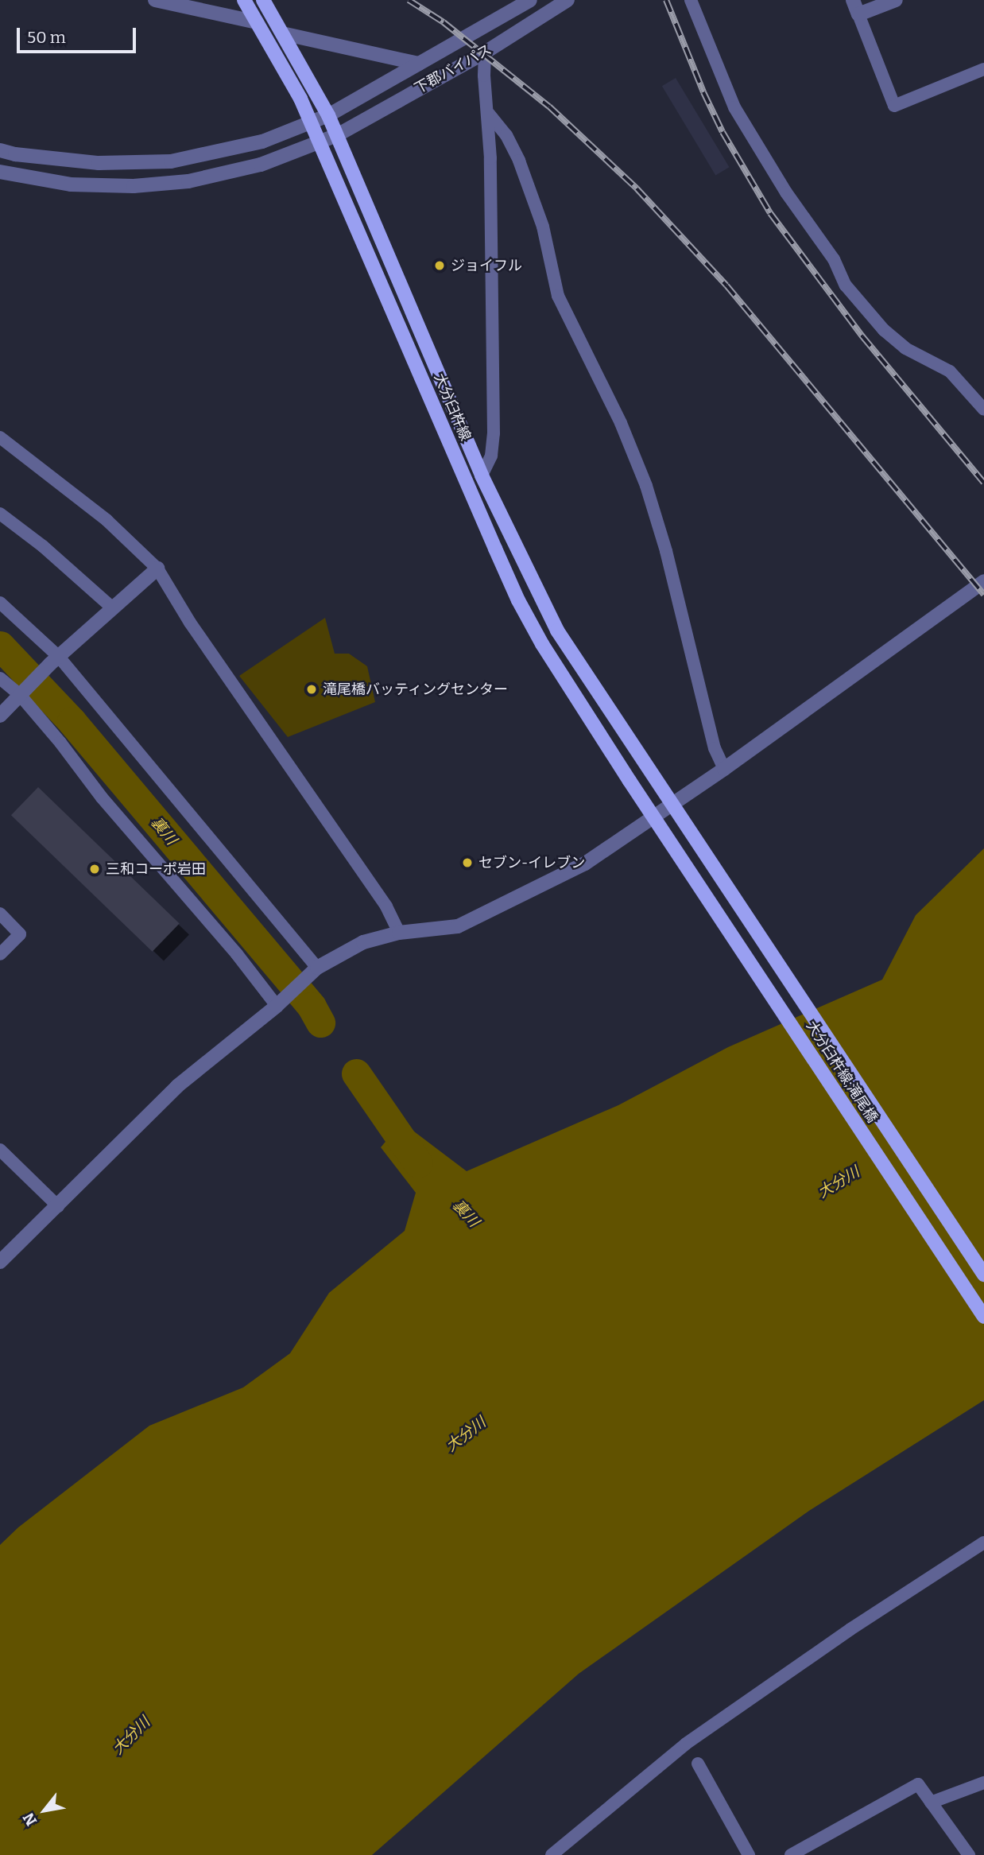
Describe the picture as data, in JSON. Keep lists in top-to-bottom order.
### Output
{
  "streets": {
    "main road": ["大分臼杵線", "大分臼杵線;滝尾橋"],
    "street": ["下郡バイパス"]
  },
  "crossings": [
    ["下郡バイパス", "大分臼杵線"],
    ["大分臼杵線", "大分臼杵線;滝尾橋"]
  ],
  "water": ["裏川", "大分川"],
  "places": [
    "ジョイフル",
    "滝尾橋バッティングセンター",
    "セブン-イレブン",
    "三和コーポ岩田"
  ],
  "scale_bar": "50 m",
  "north": "bottom left"
}
